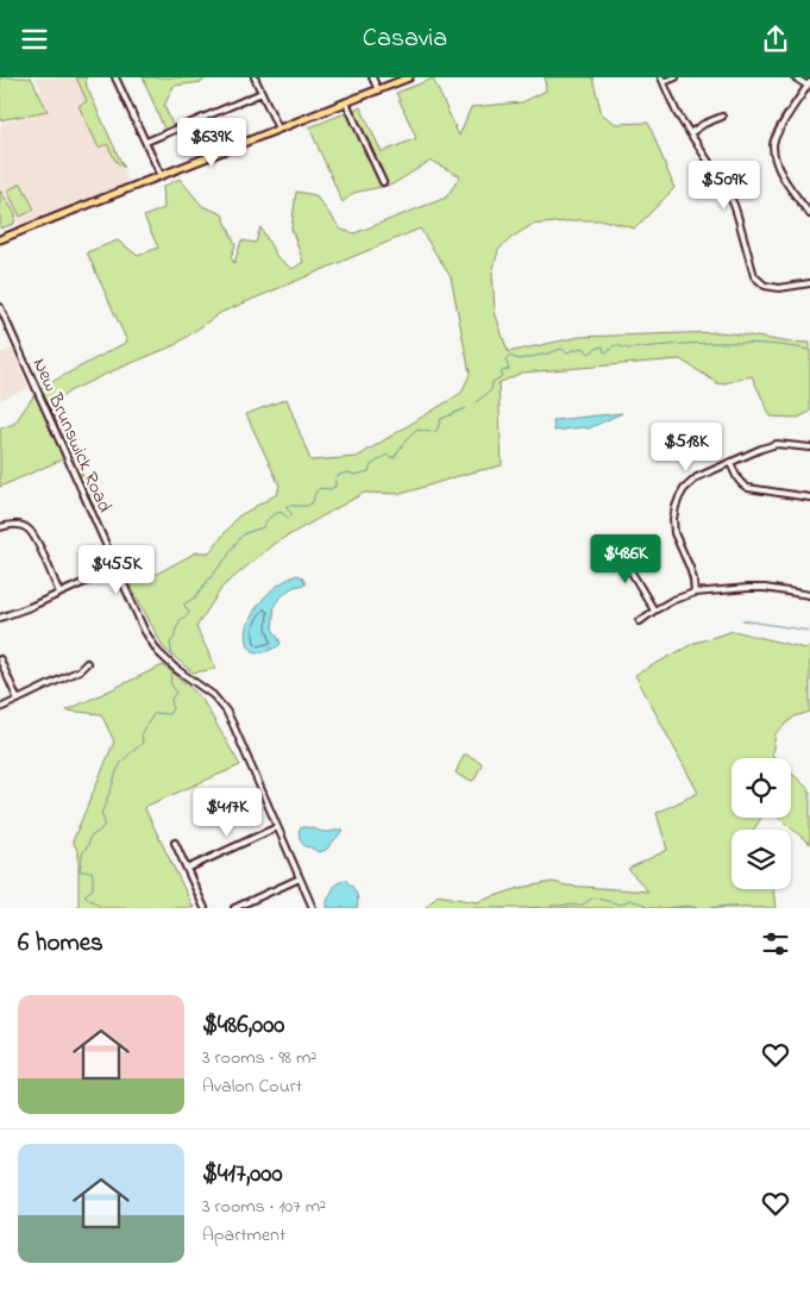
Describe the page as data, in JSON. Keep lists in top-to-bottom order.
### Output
{
  "streets": {
    "street": ["New Brunswick Road"]
  },
  "page": {
    "header": "Casavia",
    "price": [
      "$639K",
      "$509K",
      "$518K",
      "$486K",
      "$455K",
      "$417K"
    ],
    "heading": "6 homes",
    "list": [
      {
        "name": "$486,000",
        "note": "3 rooms · 98 m² · Avalon Court"
      },
      {
        "name": "$417,000",
        "note": "3 rooms · 107 m² · Apartment"
      }
    ]
  }
}
